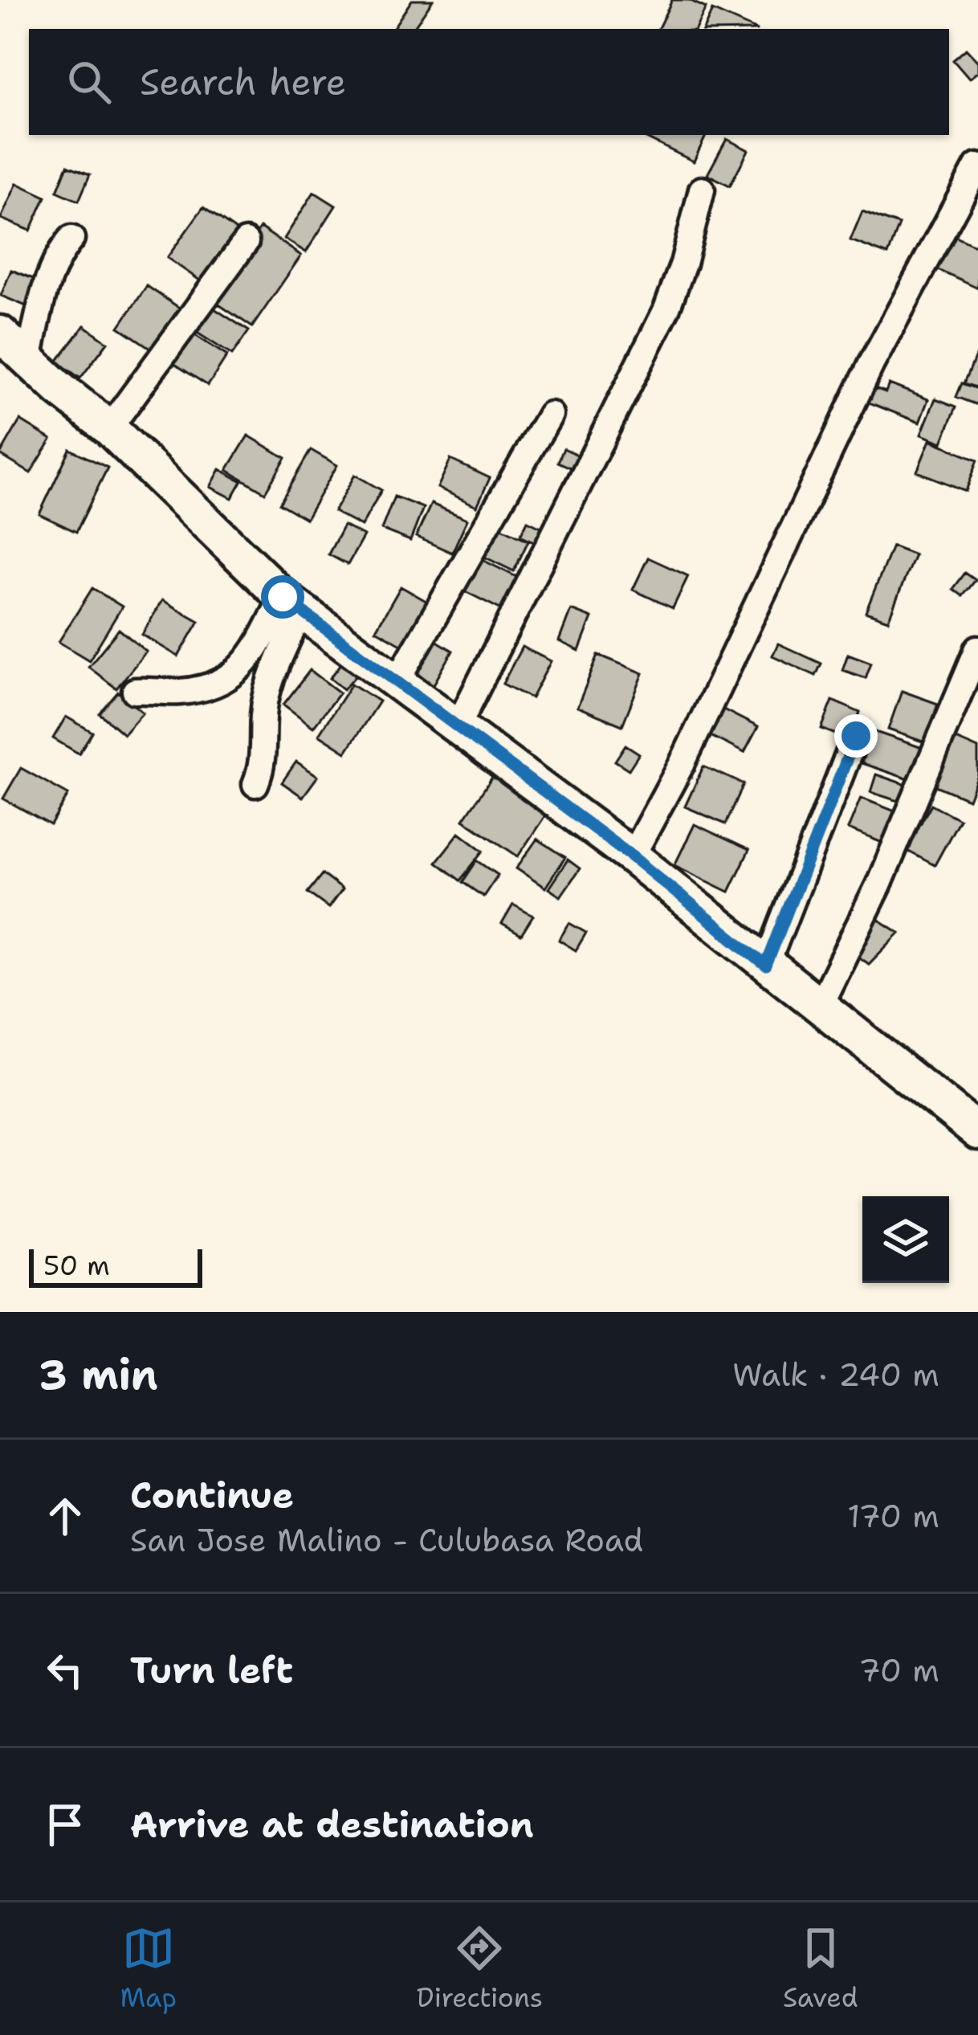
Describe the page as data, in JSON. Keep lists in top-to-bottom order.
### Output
{
  "scale_bar": "50 m",
  "page": {
    "search": "Search here",
    "scale": "50 m",
    "heading": ["3 min", "Walk · 240 m"],
    "list": [
      ["Continue", "San Jose Malino - Culubasa Road", "170 m"],
      ["Turn left", "70 m"],
      "Arrive at destination"
    ],
    "nav": ["Map", "Directions", "Saved"]
  }
}
